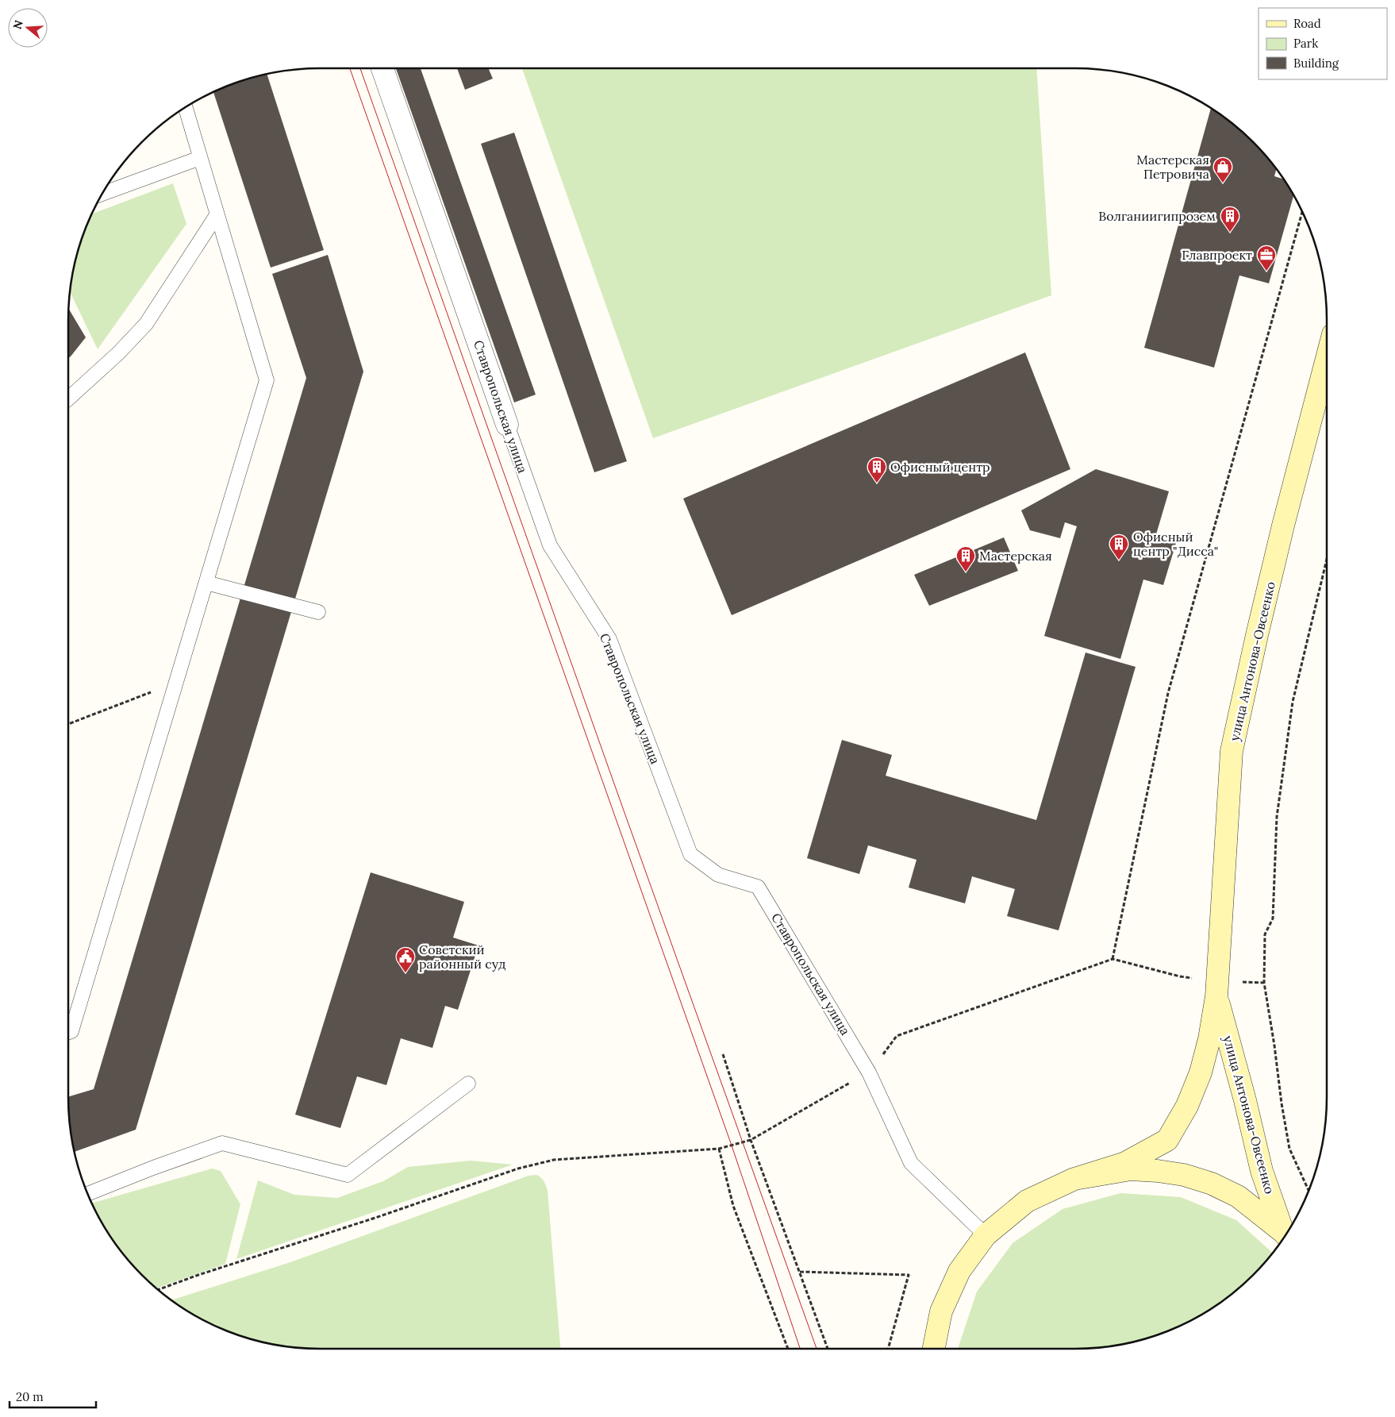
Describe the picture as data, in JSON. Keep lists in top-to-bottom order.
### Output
{
  "streets": {
    "main road": ["улица Антонова-Овсеенко"],
    "street": ["Ставропольская улица"]
  },
  "places": {
    "shop": ["Мастерская Петровича"],
    "building": [
      "Волганиигипрозем",
      "Офисный центр",
      "Офисный центр \"Дисса\"",
      "Мастерская"
    ],
    "office": ["Главпроект"],
    "public building": ["Советский районный суд"]
  },
  "legend": ["Road", "Park", "Building"],
  "scale_bar": "20 m",
  "north": "left"
}
